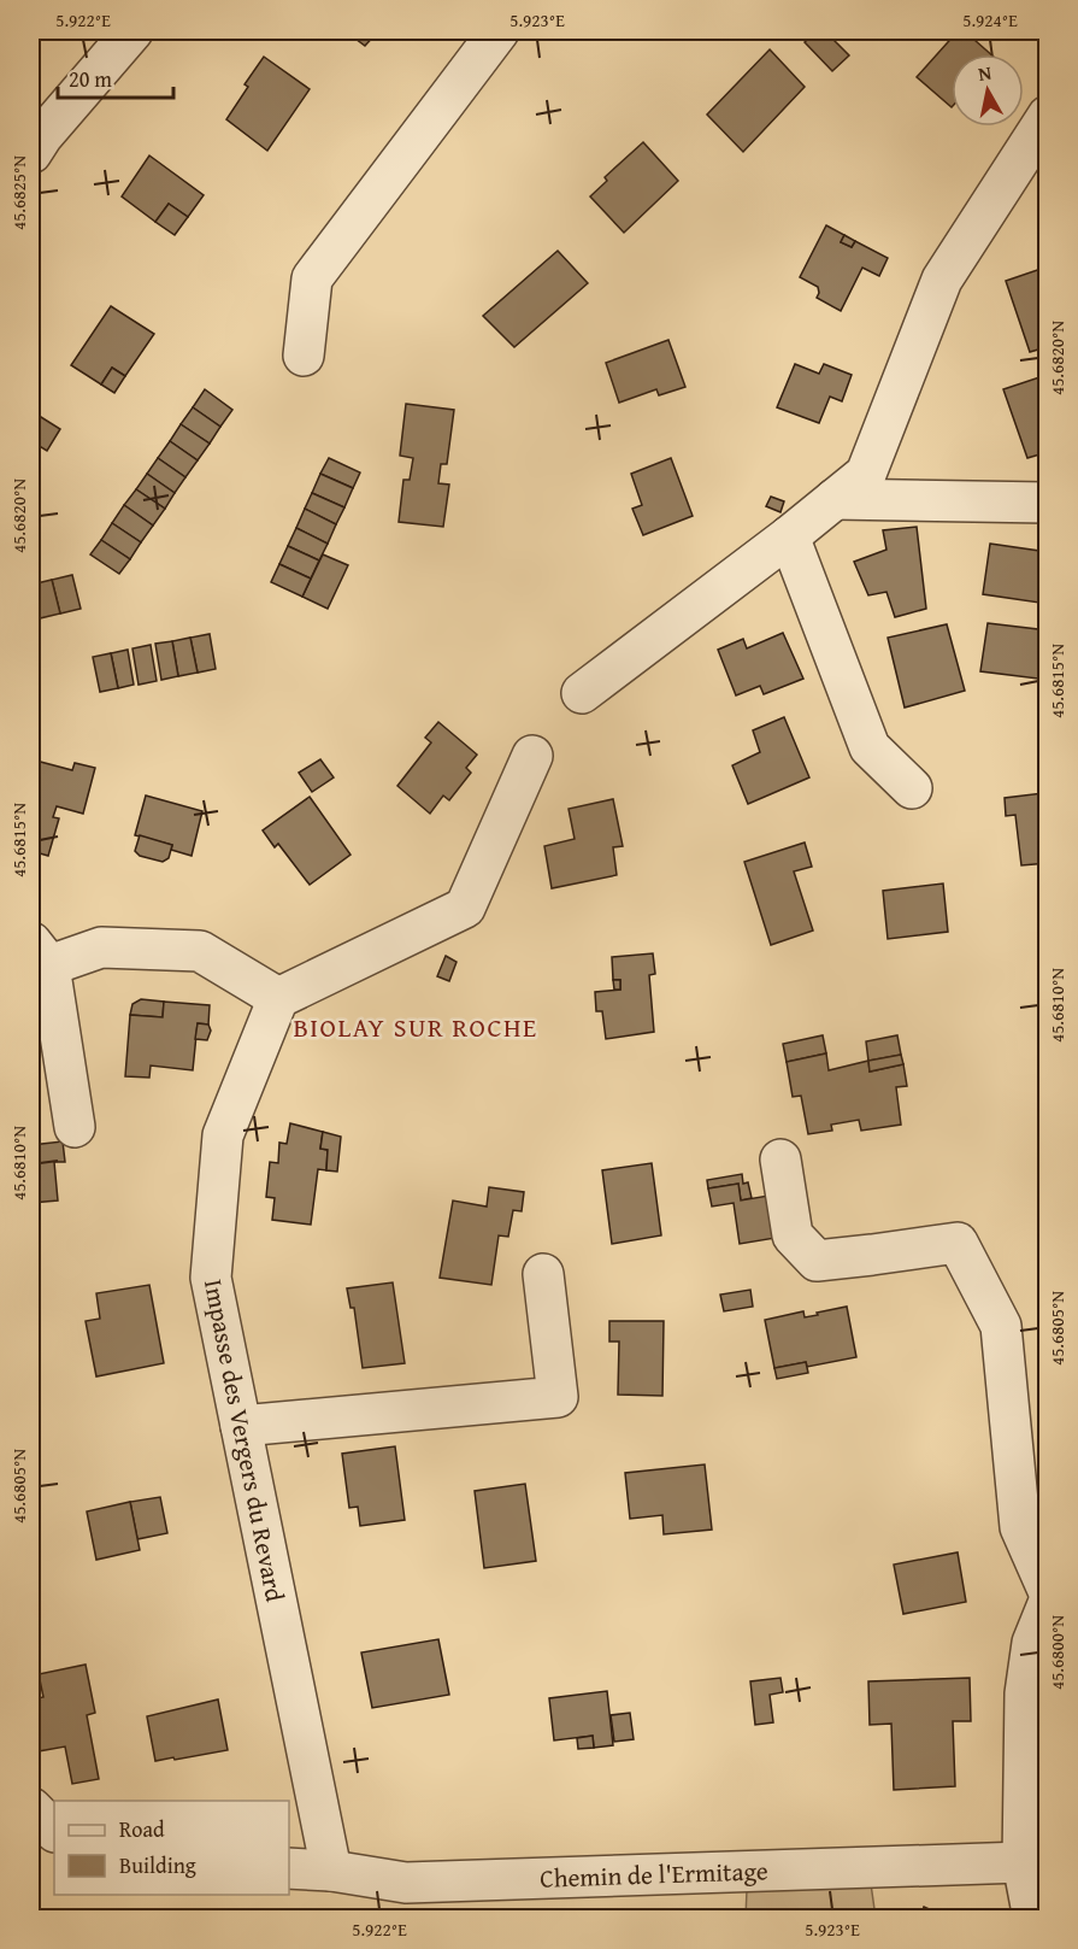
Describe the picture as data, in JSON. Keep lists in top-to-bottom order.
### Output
{
  "streets": {
    "street": ["Impasse des Vergers du Revard", "Chemin de l'Ermitage"]
  },
  "crossings": [
    ["Impasse des Vergers du Revard", "Chemin de l'Ermitage"]
  ],
  "districts": ["BIOLAY SUR ROCHE"],
  "legend": ["Road", "Building"],
  "scale_bar": "20 m",
  "north": "top",
  "coordinates": [
    "5.922°E",
    "5.923°E",
    "5.924°E",
    "45.6825°N",
    "45.6820°N",
    "45.6815°N",
    "45.6810°N",
    "45.6805°N",
    "45.6800°N"
  ]
}
